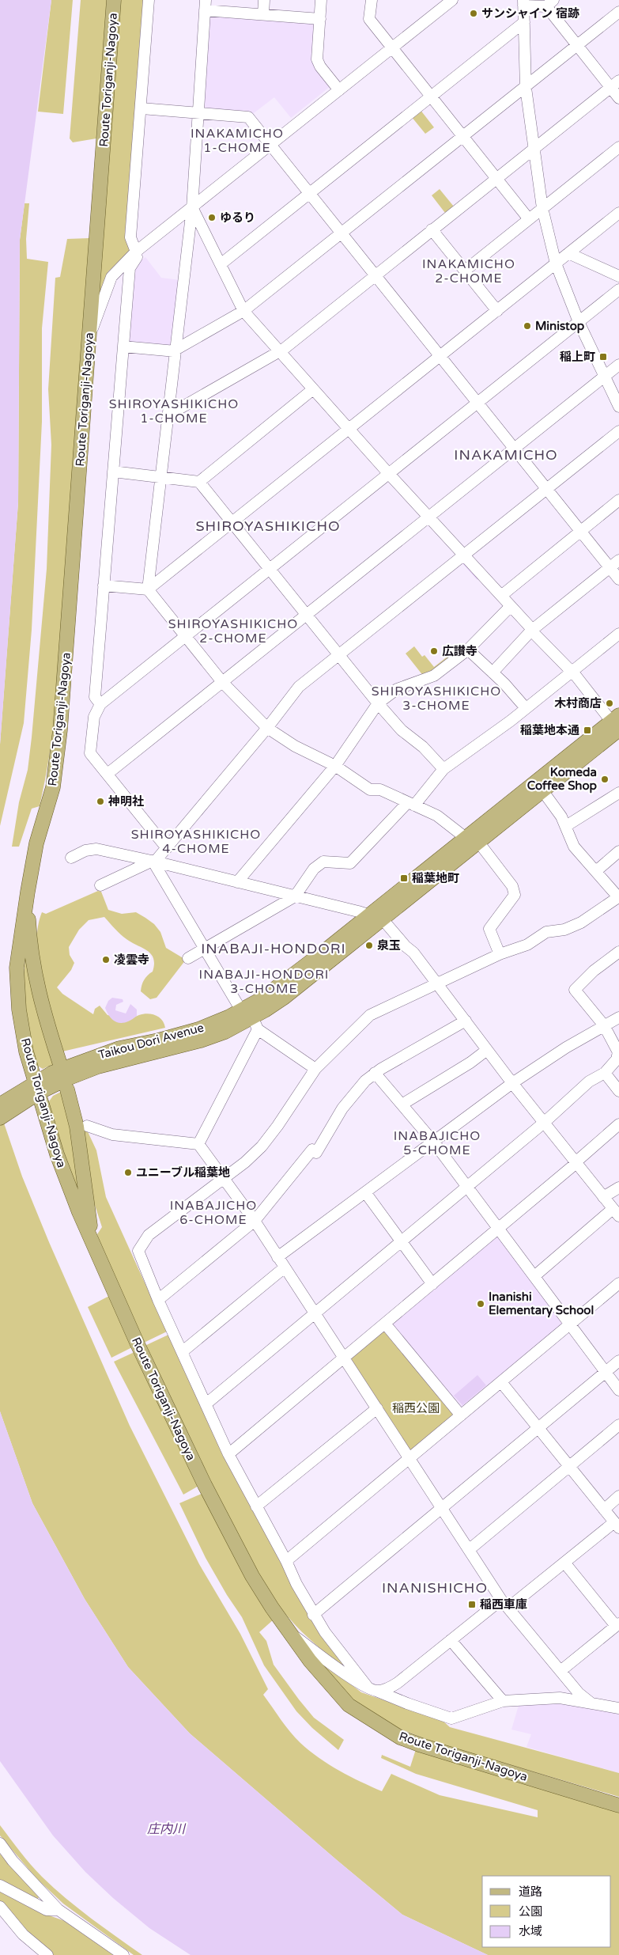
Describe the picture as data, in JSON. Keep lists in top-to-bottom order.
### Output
{
  "streets": {
    "main road": ["Route Toriganji-Nagoya", "Taikou Dori Avenue"]
  },
  "crossings": [
    ["Route Toriganji-Nagoya", "Taikou Dori Avenue"]
  ],
  "districts": [
    "INAKAMICHO 1-CHOME",
    "INAKAMICHO 2-CHOME",
    "SHIROYASHIKICHO 1-CHOME",
    "INAKAMICHO",
    "SHIROYASHIKICHO",
    "SHIROYASHIKICHO 2-CHOME",
    "SHIROYASHIKICHO 3-CHOME",
    "SHIROYASHIKICHO 4-CHOME",
    "INABAJI-HONDORI",
    "INABAJI-HONDORI 3-CHOME",
    "INABAJICHO 5-CHOME",
    "INABAJICHO 6-CHOME",
    "INANISHICHO"
  ],
  "water": ["庄内川"],
  "parks": ["稲西公園"],
  "places": {
    "other": [
      "サンシャイン 宿跡",
      "ゆるり",
      "Ministop",
      "広讃寺",
      "木村商店",
      "Komeda Coffee Shop",
      "神明社",
      "泉玉",
      "凌雲寺",
      "ユニーブル稲葉地",
      "Inanishi Elementary School"
    ],
    "transit": [
      "稲上町",
      "稲葉地本通",
      "稲葉地町",
      "稲西車庫"
    ]
  },
  "legend": ["道路", "公園", "水域"]
}
